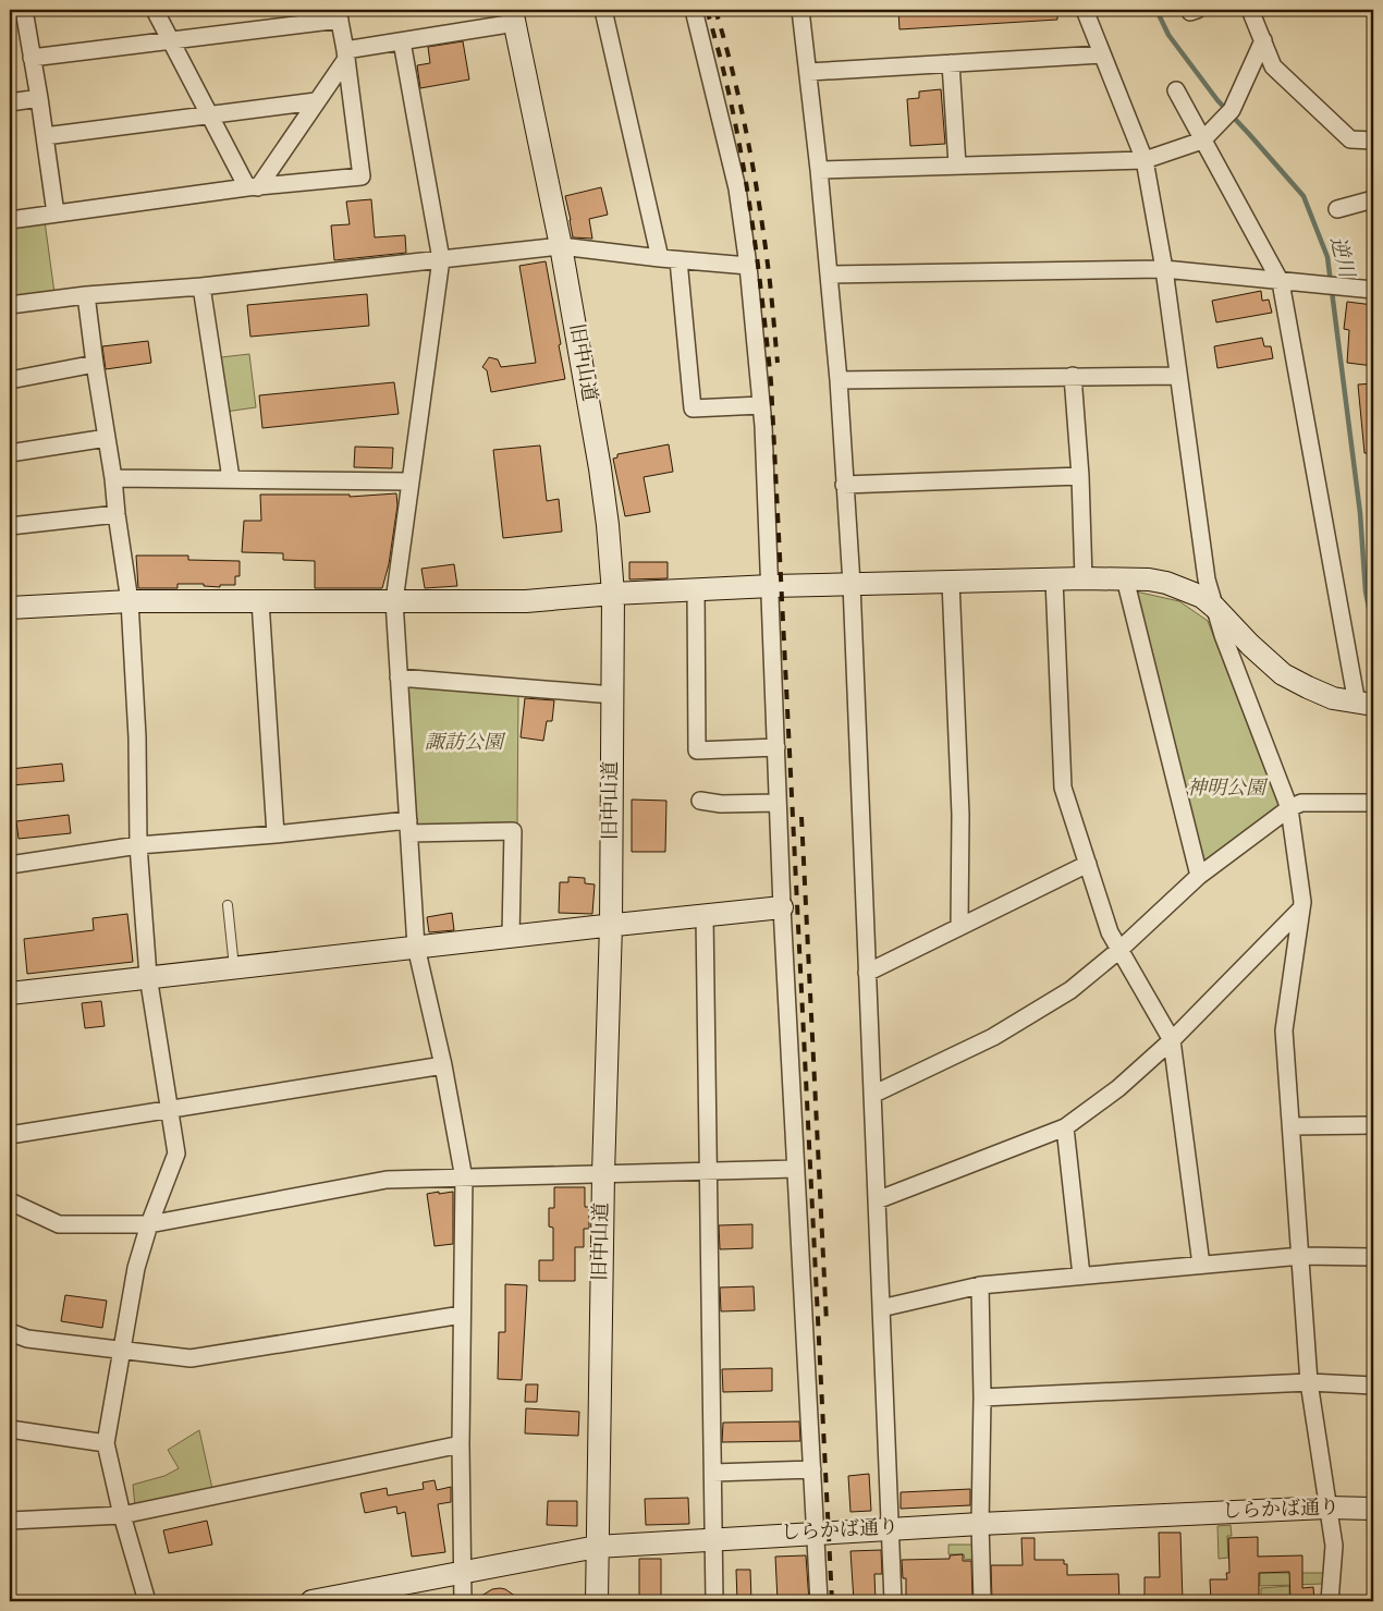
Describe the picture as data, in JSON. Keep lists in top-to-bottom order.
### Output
{
  "streets": {
    "street": ["旧中山道", "しらかば通り"]
  },
  "crossings": [
    ["旧中山道", "しらかば通り"]
  ],
  "water": ["逆川"],
  "parks": ["諏訪公園", "神明公園"]
}
